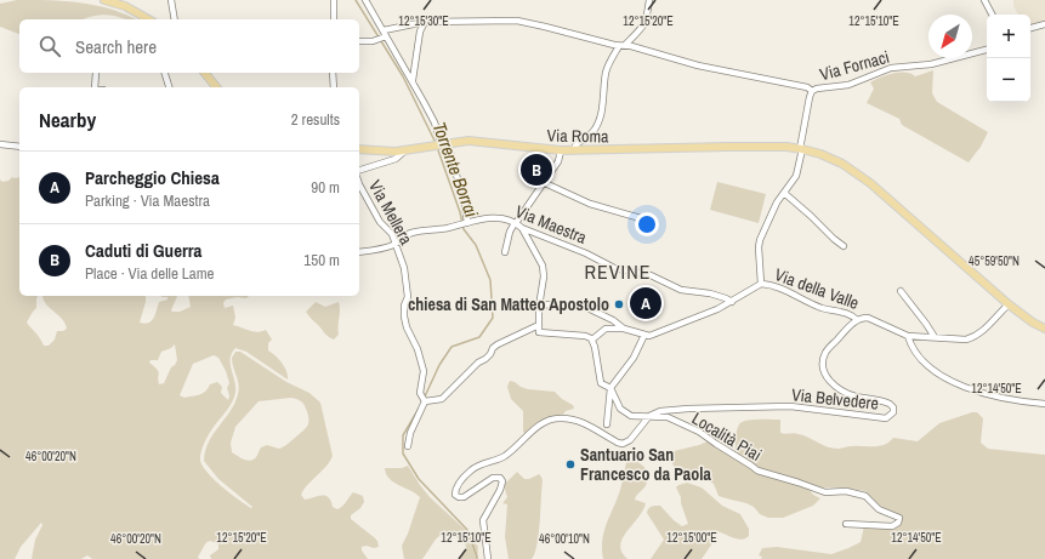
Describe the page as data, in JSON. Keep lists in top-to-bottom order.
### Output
{
  "streets": {
    "main road": ["Via Roma"],
    "street": [
      "Via Fornaci",
      "Via Mellera",
      "Via Maestra",
      "Via della Valle",
      "Via Belvedere",
      "Località Piai"
    ]
  },
  "crossings": [
    ["Via Fornaci", "Via Roma"],
    ["Via Fornaci", "Via della Valle"],
    ["Via Roma", "Via della Valle"],
    ["Via Mellera", "Via Maestra"],
    ["Via Maestra", "Via della Valle"],
    ["Via della Valle", "Via Belvedere"],
    ["Via Belvedere", "Località Piai"]
  ],
  "districts": ["REVINE"],
  "water": ["Torrente Borrai"],
  "places": ["chiesa di San Matteo Apostolo", "Santuario San Francesco da Paola"],
  "north": "bottom left",
  "page": {
    "map_buttons": ["+", "−"],
    "search": "Search here",
    "heading": ["Nearby", "2 results"],
    "list": [
      {
        "mark": "A",
        "name": "Parcheggio Chiesa",
        "note": "Parking · Via Maestra",
        "value": "90 m"
      },
      {
        "mark": "B",
        "name": "Caduti di Guerra",
        "note": "Place · Via delle Lame",
        "value": "150 m"
      }
    ],
    "pins": ["B", "A"]
  },
  "coordinates": [
    "12°15'30\"E",
    "12°15'20\"E",
    "12°15'10\"E",
    "45°59'50\"N",
    "12°14'50\"E",
    "46°00'20\"N",
    "12°15'00\"E",
    "46°00'10\"N"
  ]
}
